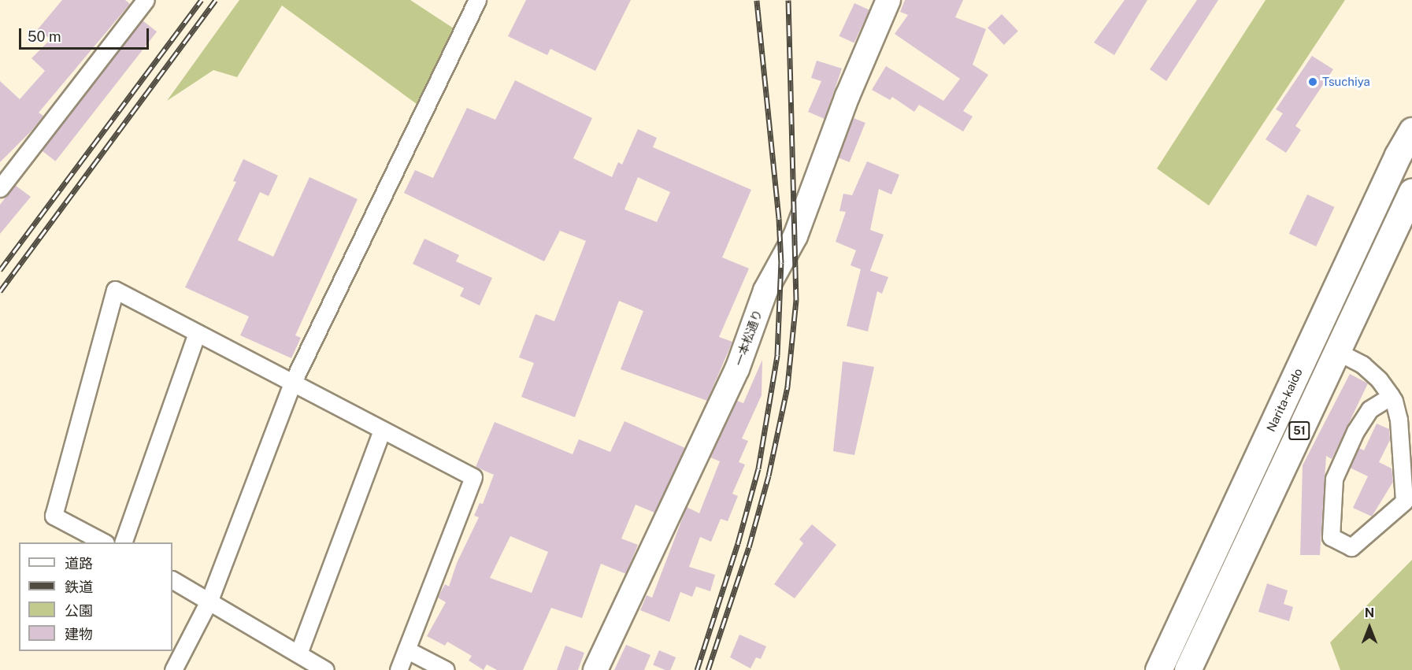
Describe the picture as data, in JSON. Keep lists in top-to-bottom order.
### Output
{
  "streets": {
    "highway": ["Narita-kaido", "51"],
    "street": ["一本松通り"]
  },
  "places": ["Tsuchiya"],
  "legend": [
    "道路",
    "鉄道",
    "公園",
    "建物"
  ],
  "scale_bar": "50 m",
  "north": "top"
}
